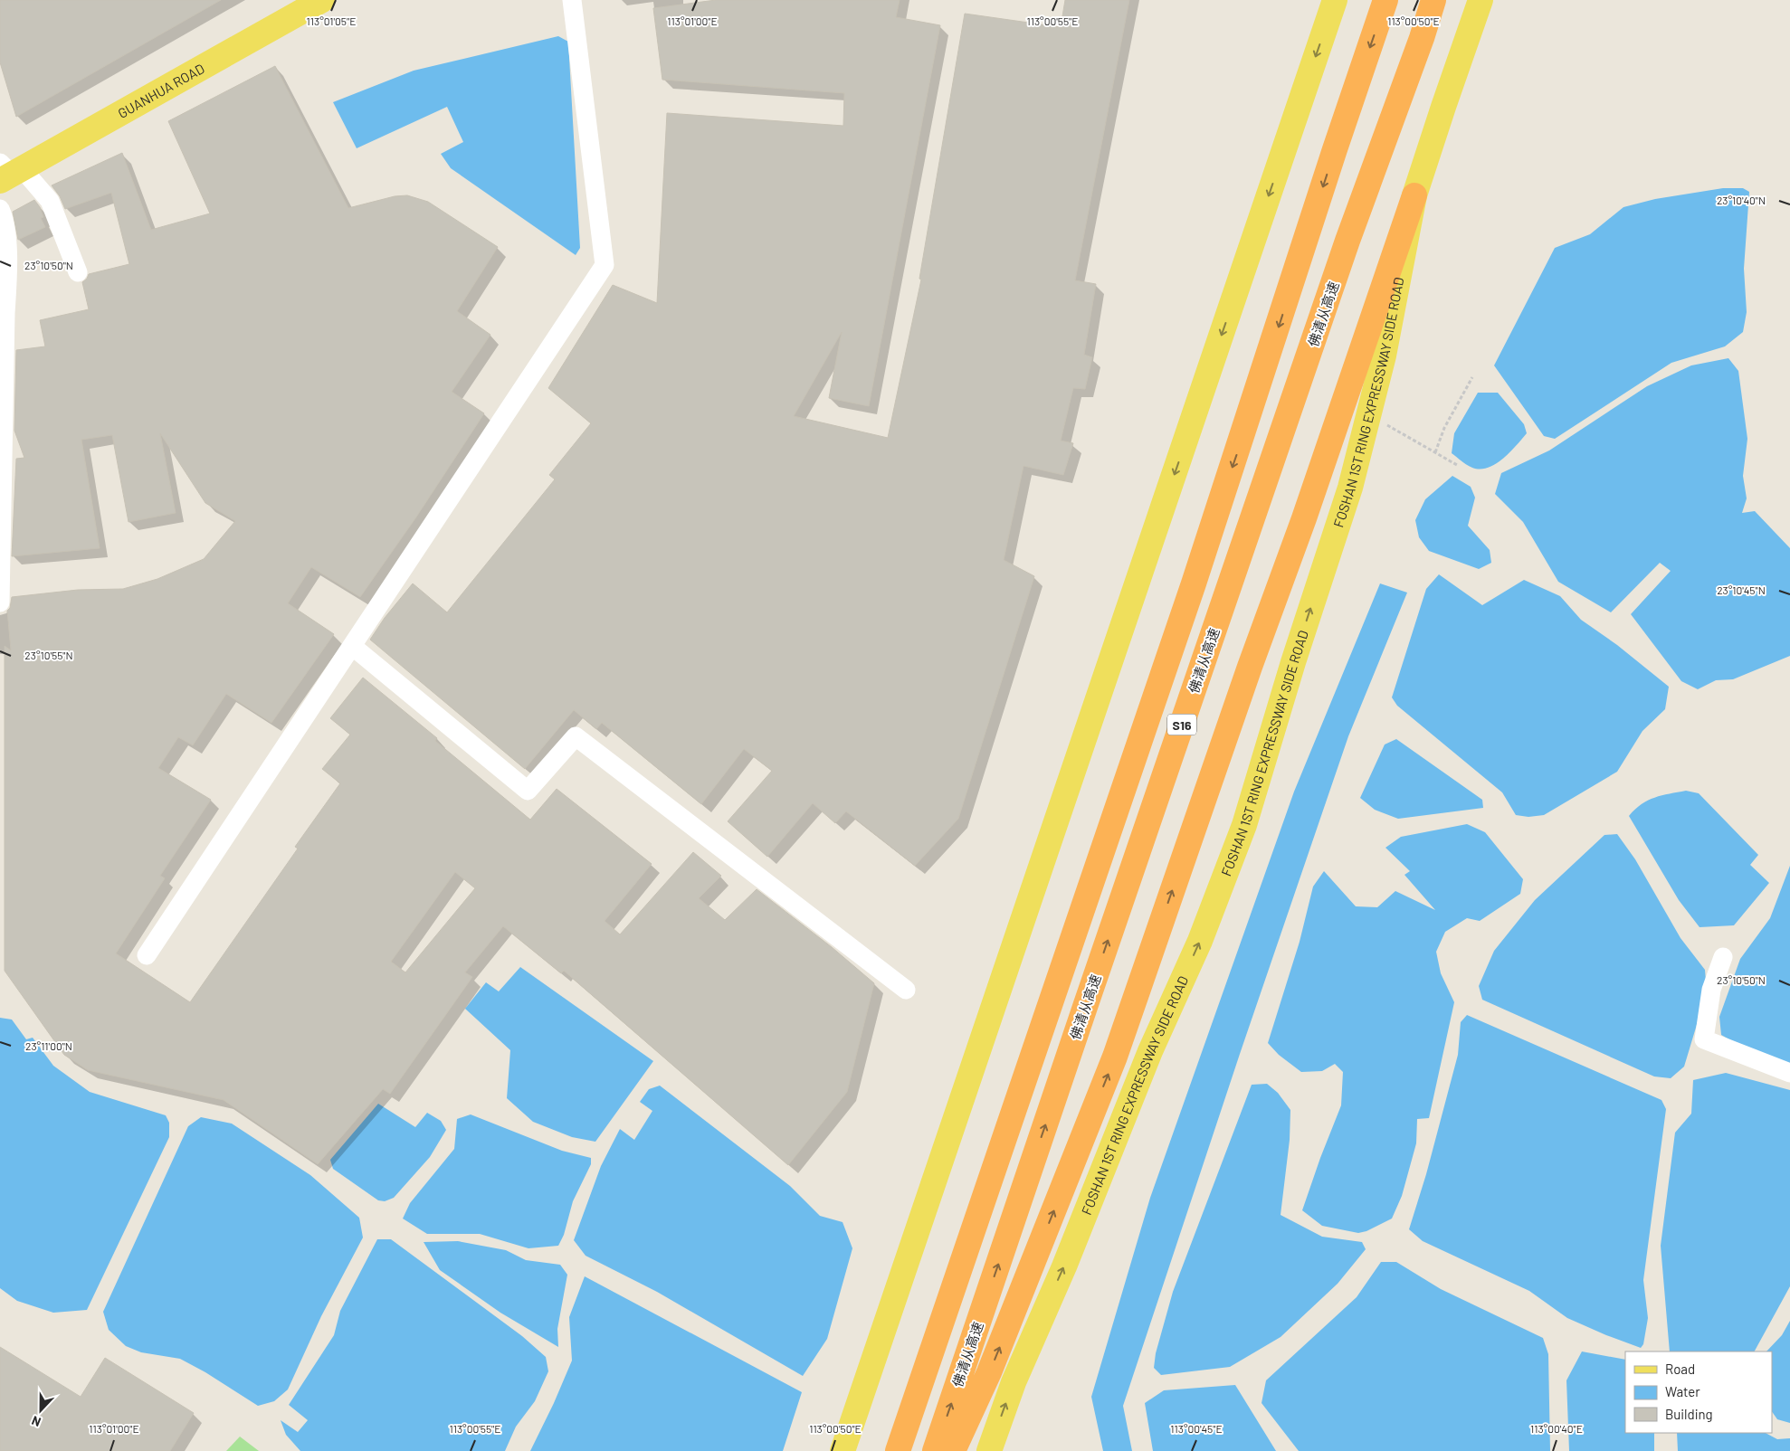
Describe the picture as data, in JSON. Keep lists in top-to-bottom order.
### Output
{
  "streets": {
    "highway": ["佛清从高速", "S16"],
    "main road": ["GUANHUA ROAD", "FOSHAN 1ST RING EXPRESSWAY SIDE ROAD"]
  },
  "legend": ["Road", "Water", "Building"],
  "north": "bottom",
  "coordinates": [
    "113°01'00\"E",
    "113°00'55\"E",
    "113°00'50\"E",
    "113°01'05\"E",
    "23°10'40\"N",
    "23°10'50\"N",
    "23°10'45\"N",
    "23°10'55\"N",
    "23°11'00\"N",
    "113°00'45\"E",
    "113°00'40\"E"
  ]
}
